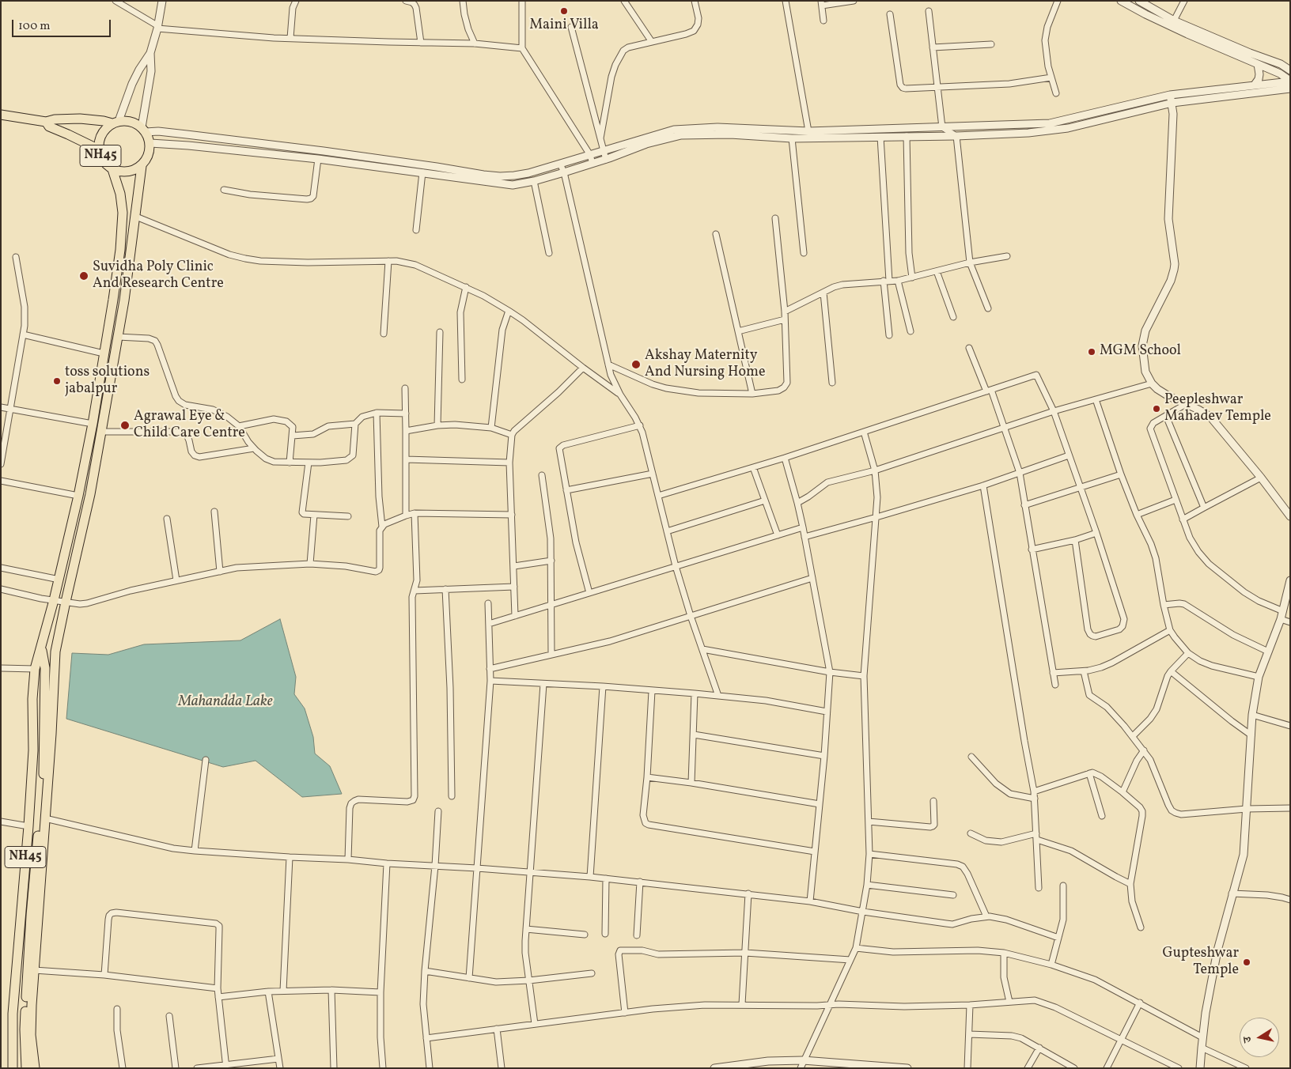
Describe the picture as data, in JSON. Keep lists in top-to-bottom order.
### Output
{
  "streets": {
    "highway": ["NH45"]
  },
  "water": ["Mahandda Lake"],
  "places": [
    "Maini Villa",
    "Suvidha Poly Clinic And Research Centre",
    "MGM School",
    "Akshay Maternity And Nursing Home",
    "toss solutions jabalpur",
    "Peepleshwar Mahadev Temple",
    "Agrawal Eye & Child Care Centre",
    "Gupteshwar Temple"
  ],
  "scale_bar": "100 m",
  "north": "left"
}
